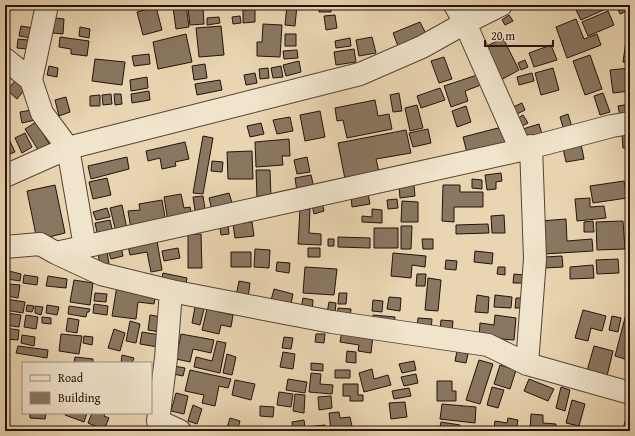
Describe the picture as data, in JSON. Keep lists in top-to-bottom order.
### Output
{
  "legend": ["Road", "Building"],
  "scale_bar": "20 m"
}
